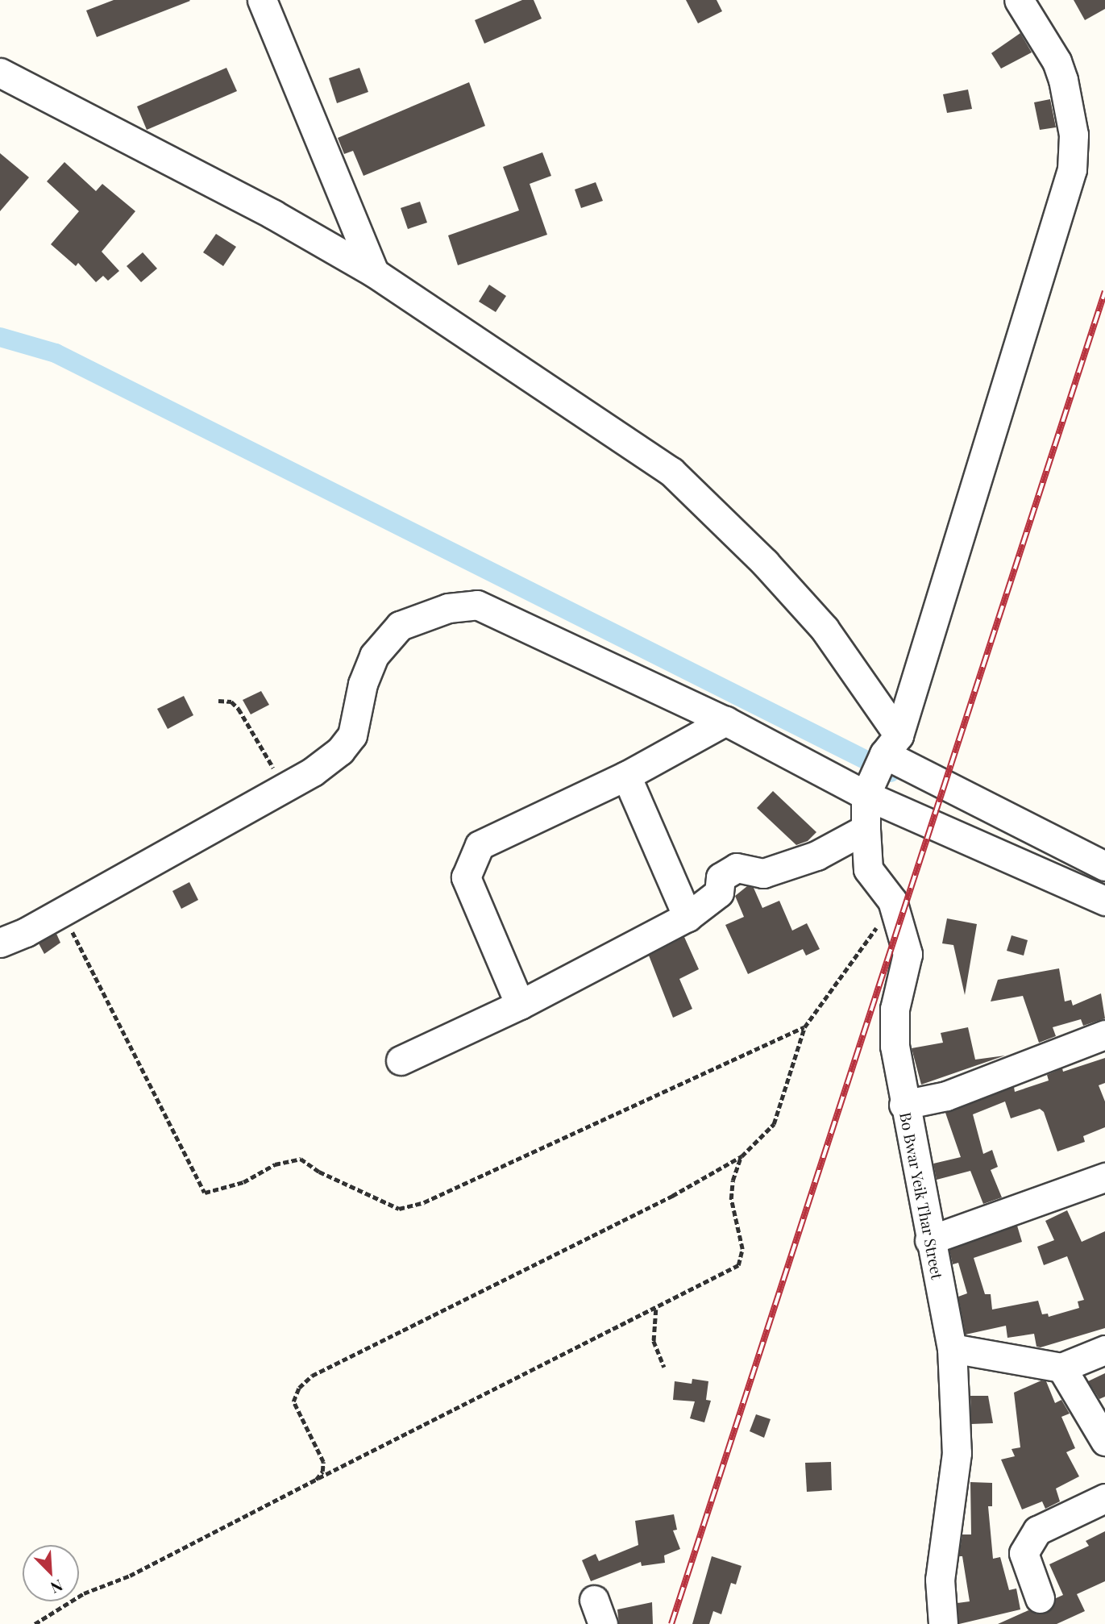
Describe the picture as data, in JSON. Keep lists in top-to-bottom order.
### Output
{
  "streets": {
    "street": ["Bo Bwar Yeik Thar Street"]
  },
  "north": "bottom right"
}
